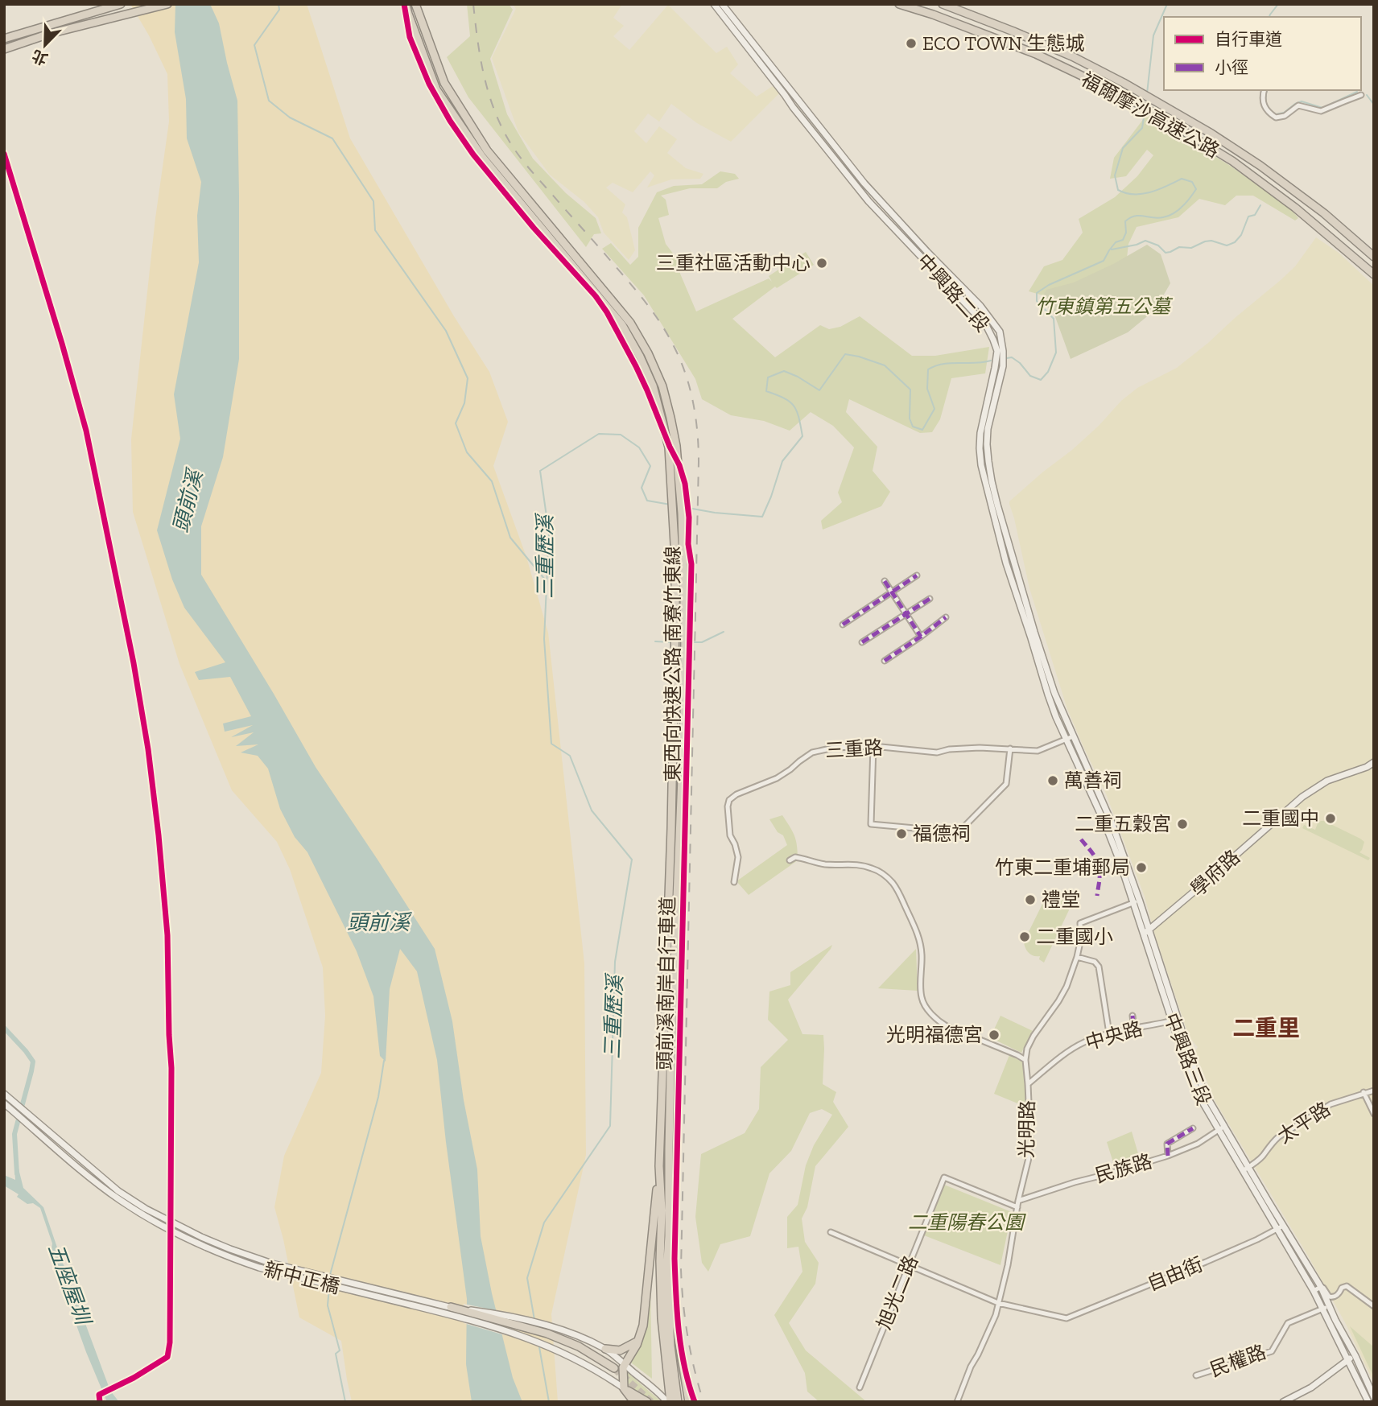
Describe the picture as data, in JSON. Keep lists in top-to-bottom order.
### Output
{
  "streets": {
    "highway": ["福爾摩沙高速公路", "東西向快速公路 南寮竹東線"],
    "main road": [
      "中興路二段",
      "學府路",
      "中興路三段",
      "新中正橋"
    ],
    "street": [
      "三重路",
      "中央路",
      "太平路",
      "光明路",
      "民族路",
      "自由街",
      "旭光二路",
      "民權路"
    ],
    "cycle path": ["頭前溪南岸自行車道"]
  },
  "crossings": [
    ["中興路二段", "三重路"],
    ["中興路二段", "中興路三段"],
    ["東西向快速公路 南寮竹東線", "新中正橋"],
    ["三重路", "中興路三段"],
    ["學府路", "中興路三段"],
    ["中央路", "中興路三段"],
    ["中央路", "光明路"],
    ["中興路三段", "太平路"],
    ["中興路三段", "光明路"],
    ["中興路三段", "民族路"],
    ["中興路三段", "自由街"],
    ["中興路三段", "民權路"],
    ["光明路", "民族路"],
    ["光明路", "自由街"],
    ["光明路", "旭光二路"]
  ],
  "districts": ["二重里"],
  "water": ["頭前溪", "三重歷溪", "五座屋圳"],
  "parks": ["竹東鎮第五公墓", "二重陽春公園"],
  "places": [
    "ECO TOWN 生態城",
    "三重社區活動中心",
    "萬善祠",
    "二重國中",
    "二重五穀宮",
    "福德祠",
    "竹東二重埔郵局",
    "禮堂",
    "二重國小",
    "光明福德宮"
  ],
  "legend": ["自行車道", "小徑"],
  "north": "bottom left"
}
